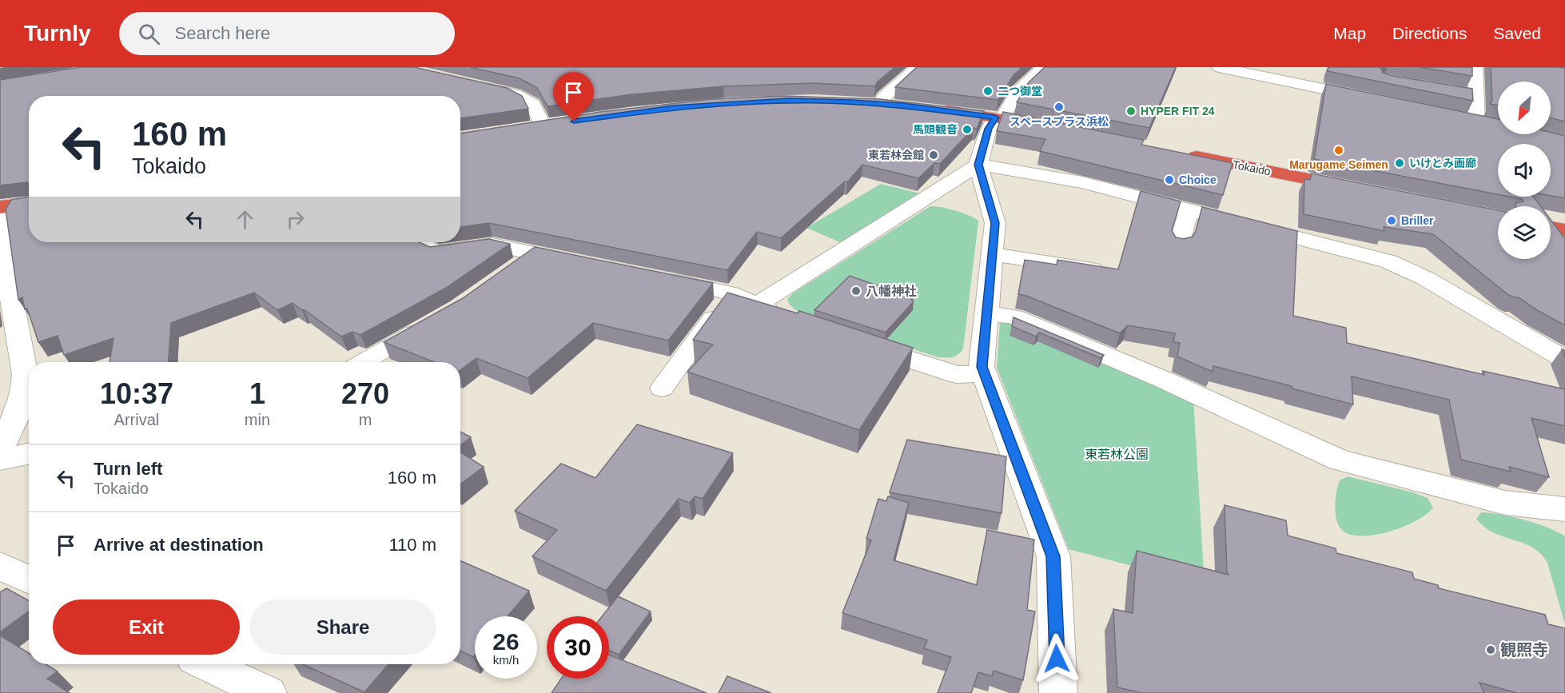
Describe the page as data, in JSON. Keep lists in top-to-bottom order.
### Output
{
  "streets": {
    "highway": ["Tokaido"]
  },
  "parks": ["東若林公園"],
  "places": [
    "二つ御堂",
    "スペースプラス浜松",
    "HYPER FIT 24",
    "馬頭観音",
    "Marugame Seimen",
    "東若林会館",
    "いけとみ画廊",
    "Choice",
    "Briller",
    "八幡神社",
    "観照寺"
  ],
  "north": "bottom left",
  "page": {
    "header": "Turnly",
    "search": "Search here",
    "nav": ["Map", "Directions", "Saved"],
    "turn": ["160 m", "Tokaido"],
    "eta": [
      "10:37",
      "Arrival",
      "1",
      "min",
      "270",
      "m"
    ],
    "list": [
      {
        "name": "Turn left",
        "note": "Tokaido",
        "value": "160 m"
      },
      {
        "name": "Arrive at destination",
        "value": "110 m"
      }
    ],
    "buttons": ["Exit", "Share"],
    "speed": "26 km/h",
    "limit": "30"
  }
}
